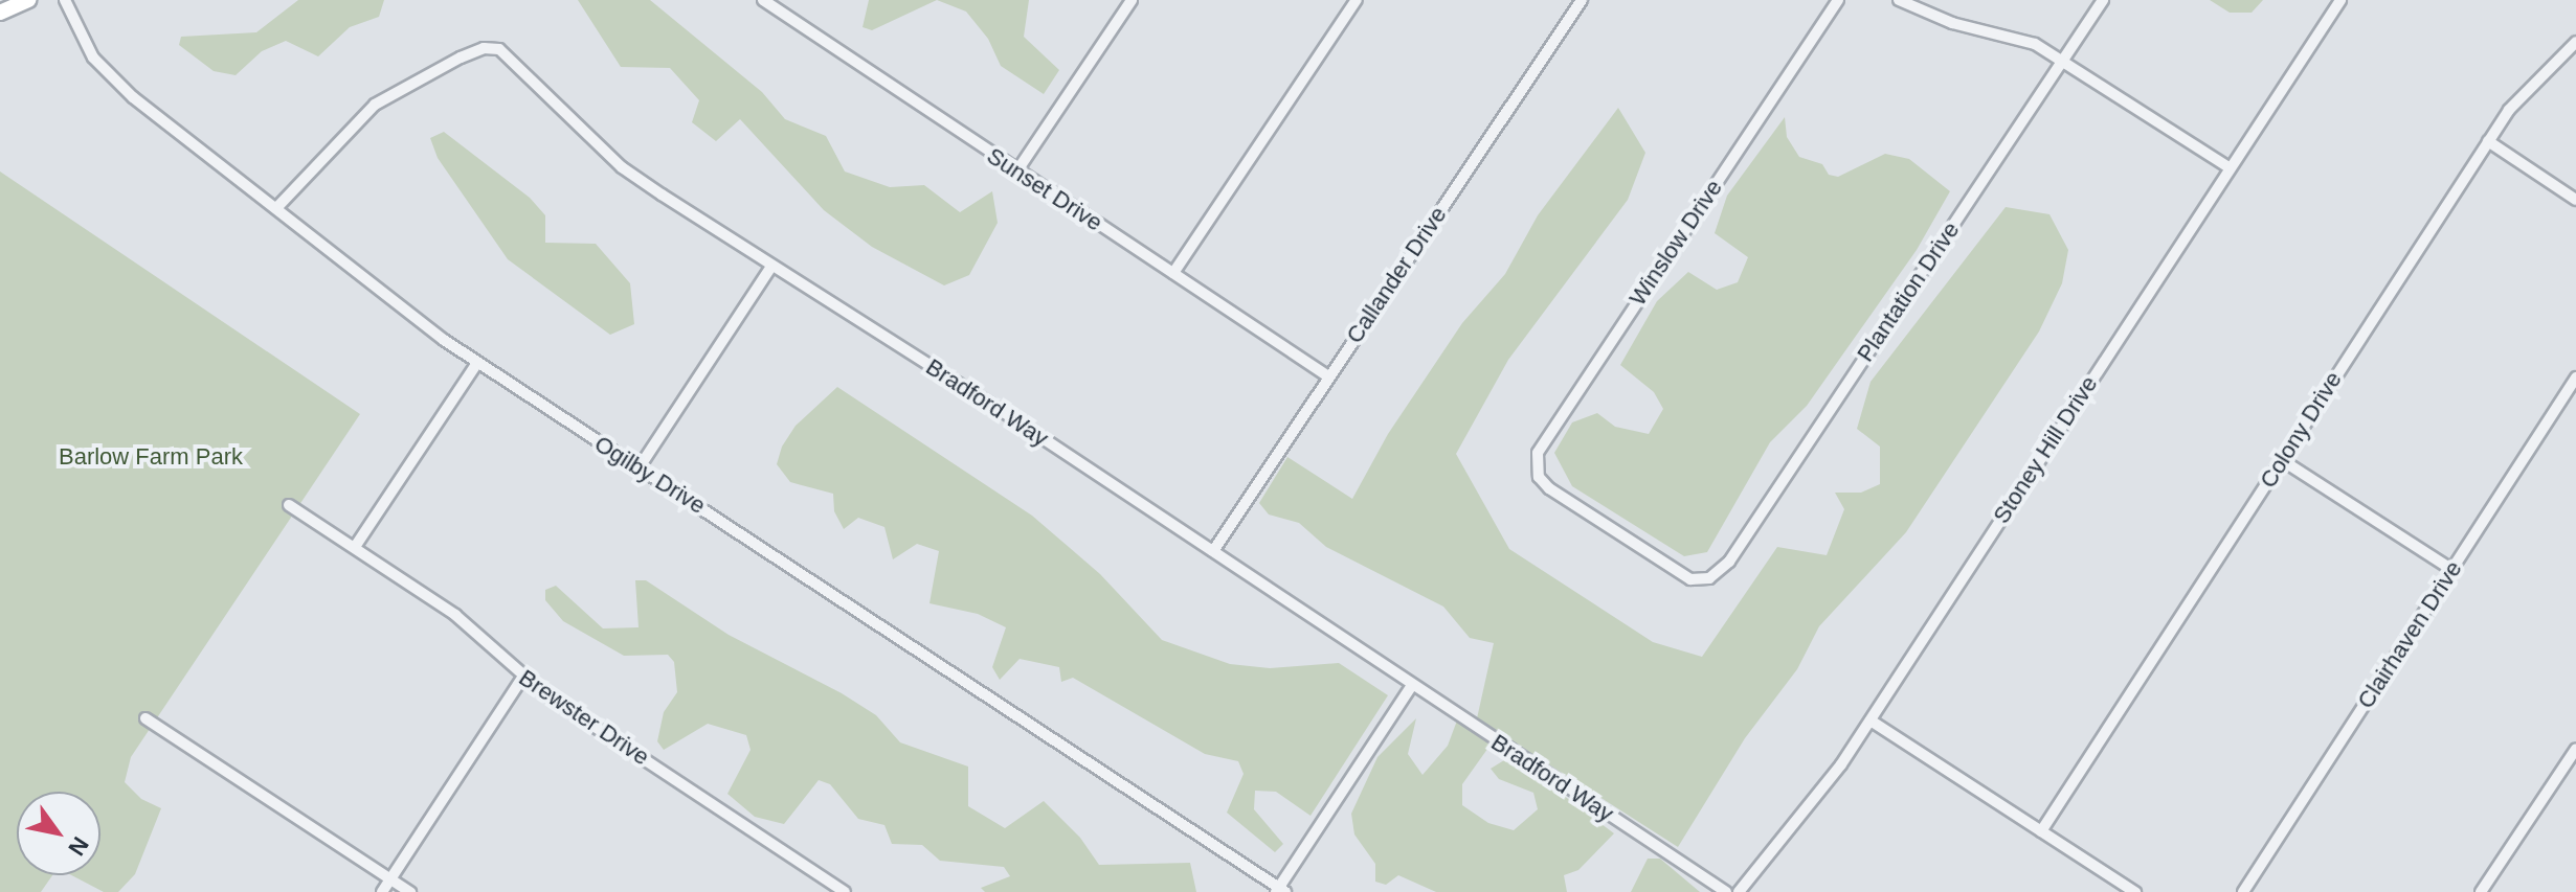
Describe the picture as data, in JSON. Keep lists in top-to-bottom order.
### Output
{
  "streets": {
    "street": [
      "Sunset Drive",
      "Winslow Drive",
      "Callander Drive",
      "Plantation Drive",
      "Bradford Way",
      "Colony Drive",
      "Stoney Hill Drive",
      "Ogilby Drive",
      "Clairhaven Drive",
      "Brewster Drive"
    ]
  },
  "crossings": [
    ["Sunset Drive", "Callander Drive"],
    ["Winslow Drive", "Plantation Drive"],
    ["Callander Drive", "Bradford Way"],
    ["Bradford Way", "Ogilby Drive"]
  ],
  "parks": ["Barlow Farm Park"],
  "north": "bottom right"
}
